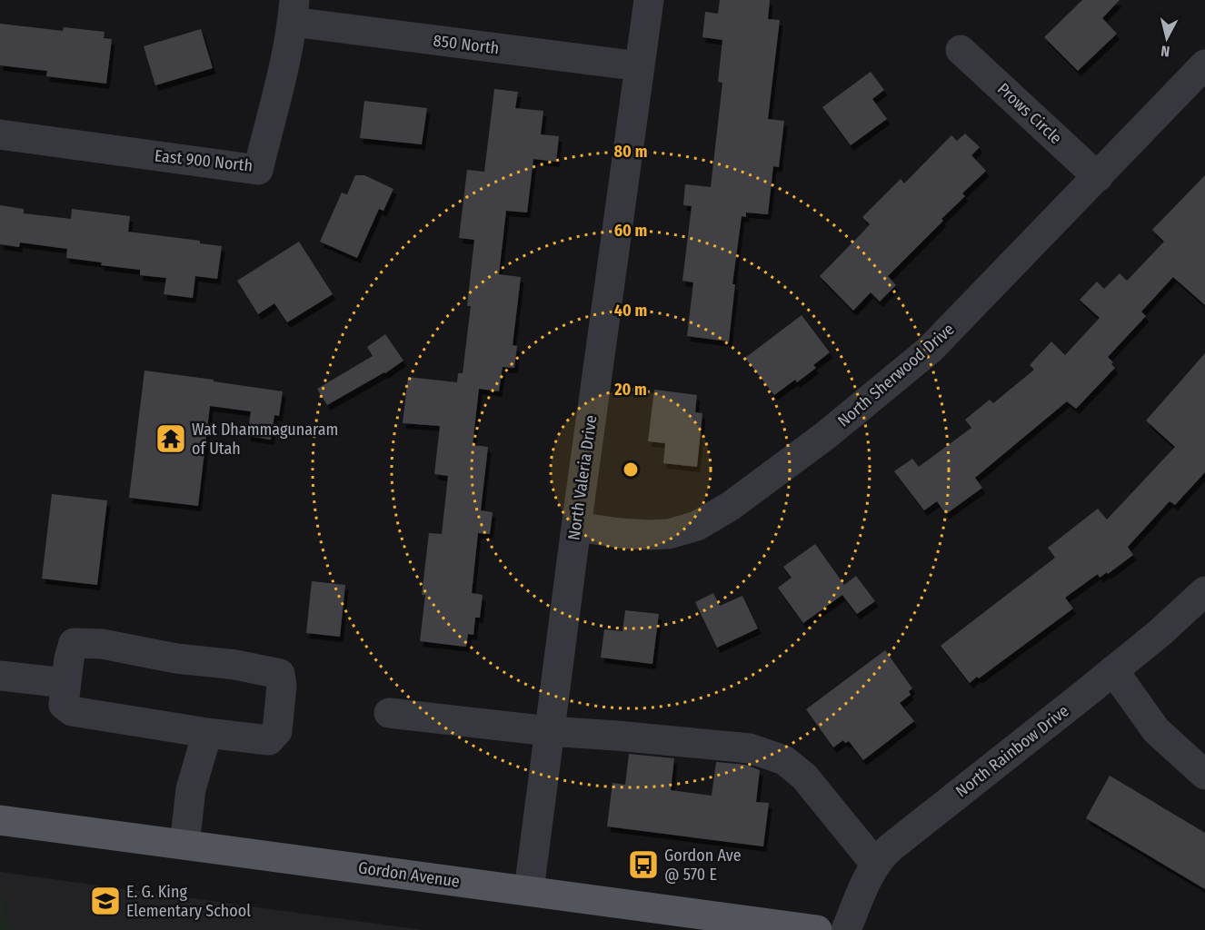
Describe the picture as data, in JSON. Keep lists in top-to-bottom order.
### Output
{
  "streets": {
    "main road": ["Gordon Avenue"],
    "street": [
      "850 North",
      "Prows Circle",
      "East 900 North",
      "North Sherwood Drive",
      "North Valeria Drive",
      "North Rainbow Drive"
    ]
  },
  "crossings": [
    ["850 North", "East 900 North"],
    ["850 North", "North Valeria Drive"],
    ["Prows Circle", "North Sherwood Drive"],
    ["North Sherwood Drive", "North Valeria Drive"],
    ["North Valeria Drive", "Gordon Avenue"]
  ],
  "places": {
    "temple": ["Wat Dhammagunaram of Utah"],
    "bus stop": ["Gordon Ave @ 570 E"],
    "school or university": ["E. G. King Elementary School"]
  },
  "north": "bottom",
  "rings": [
    "80 m",
    "60 m",
    "40 m",
    "20 m"
  ]
}
